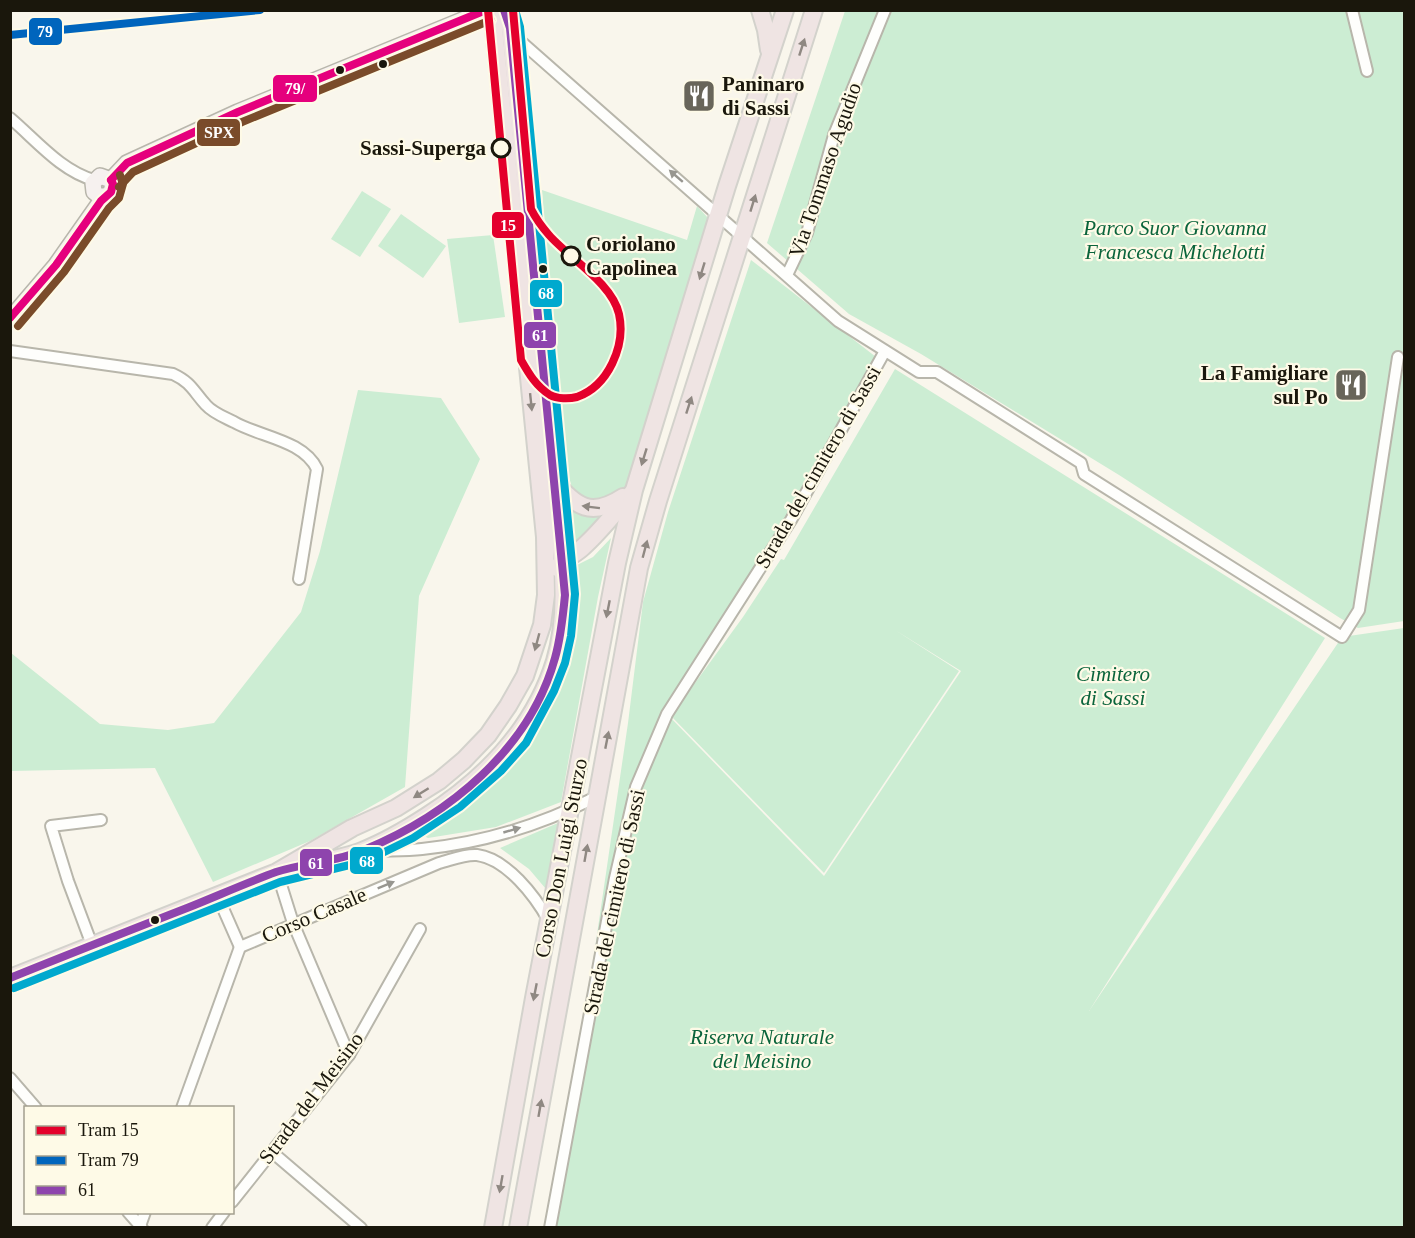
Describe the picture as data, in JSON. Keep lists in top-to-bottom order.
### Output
{
  "streets": {
    "main road": ["Corso Don Luigi Sturzo", "Corso Casale"],
    "street": ["Via Tommaso Agudio", "Strada del cimitero di Sassi", "Strada del Meisino"]
  },
  "crossings": [
    ["Via Tommaso Agudio", "Strada del cimitero di Sassi"],
    ["Via Tommaso Agudio", "Corso Don Luigi Sturzo"],
    ["Via Tommaso Agudio", "Corso Casale"],
    ["Corso Don Luigi Sturzo", "Corso Casale"]
  ],
  "one_way": ["Via Tommaso Agudio"],
  "parks": ["Parco Suor Giovanna Francesca Michelotti", "Cimitero di Sassi", "Riserva Naturale del Meisino"],
  "places": {
    "restaurant": ["Paninaro di Sassi", "La Famigliare sul Po"],
    "other": ["Sassi-Superga", "Coriolano Capolinea"]
  },
  "lines": [
    "tram line 15",
    "tram line 79",
    "transit line 61",
    "transit line 68",
    "transit line 79/",
    "transit line SPX"
  ],
  "legend": ["Tram 15", "Tram 79", "61"]
}
